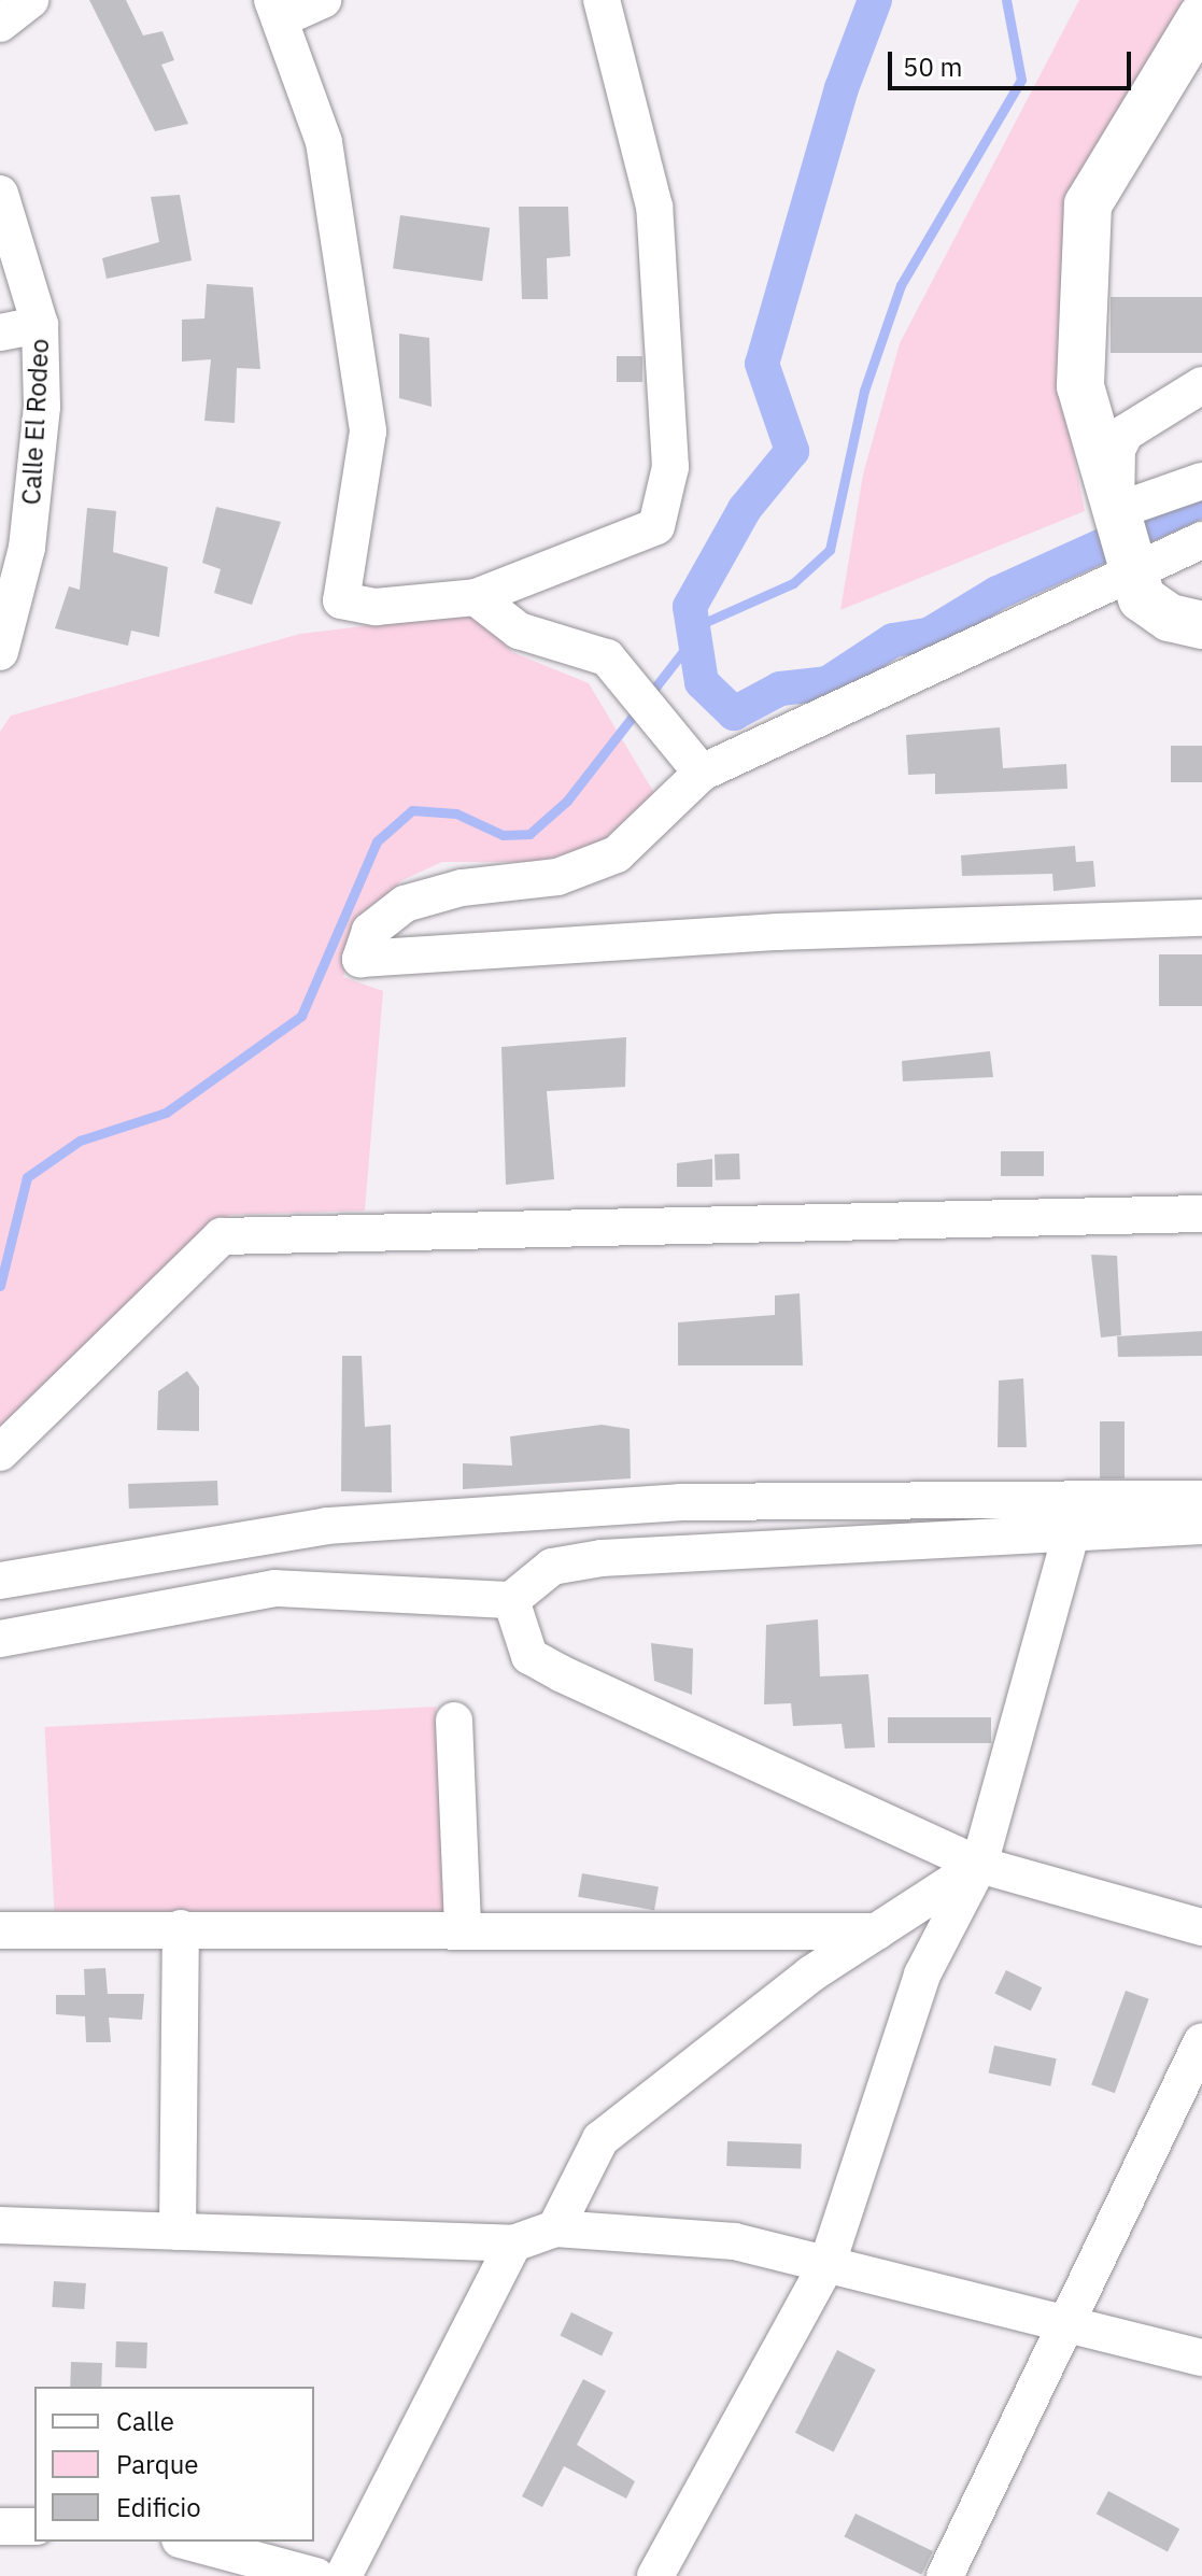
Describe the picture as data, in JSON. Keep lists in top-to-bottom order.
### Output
{
  "streets": {
    "street": ["Calle El Rodeo"]
  },
  "legend": ["Calle", "Parque", "Edificio"],
  "scale_bar": "50 m"
}
